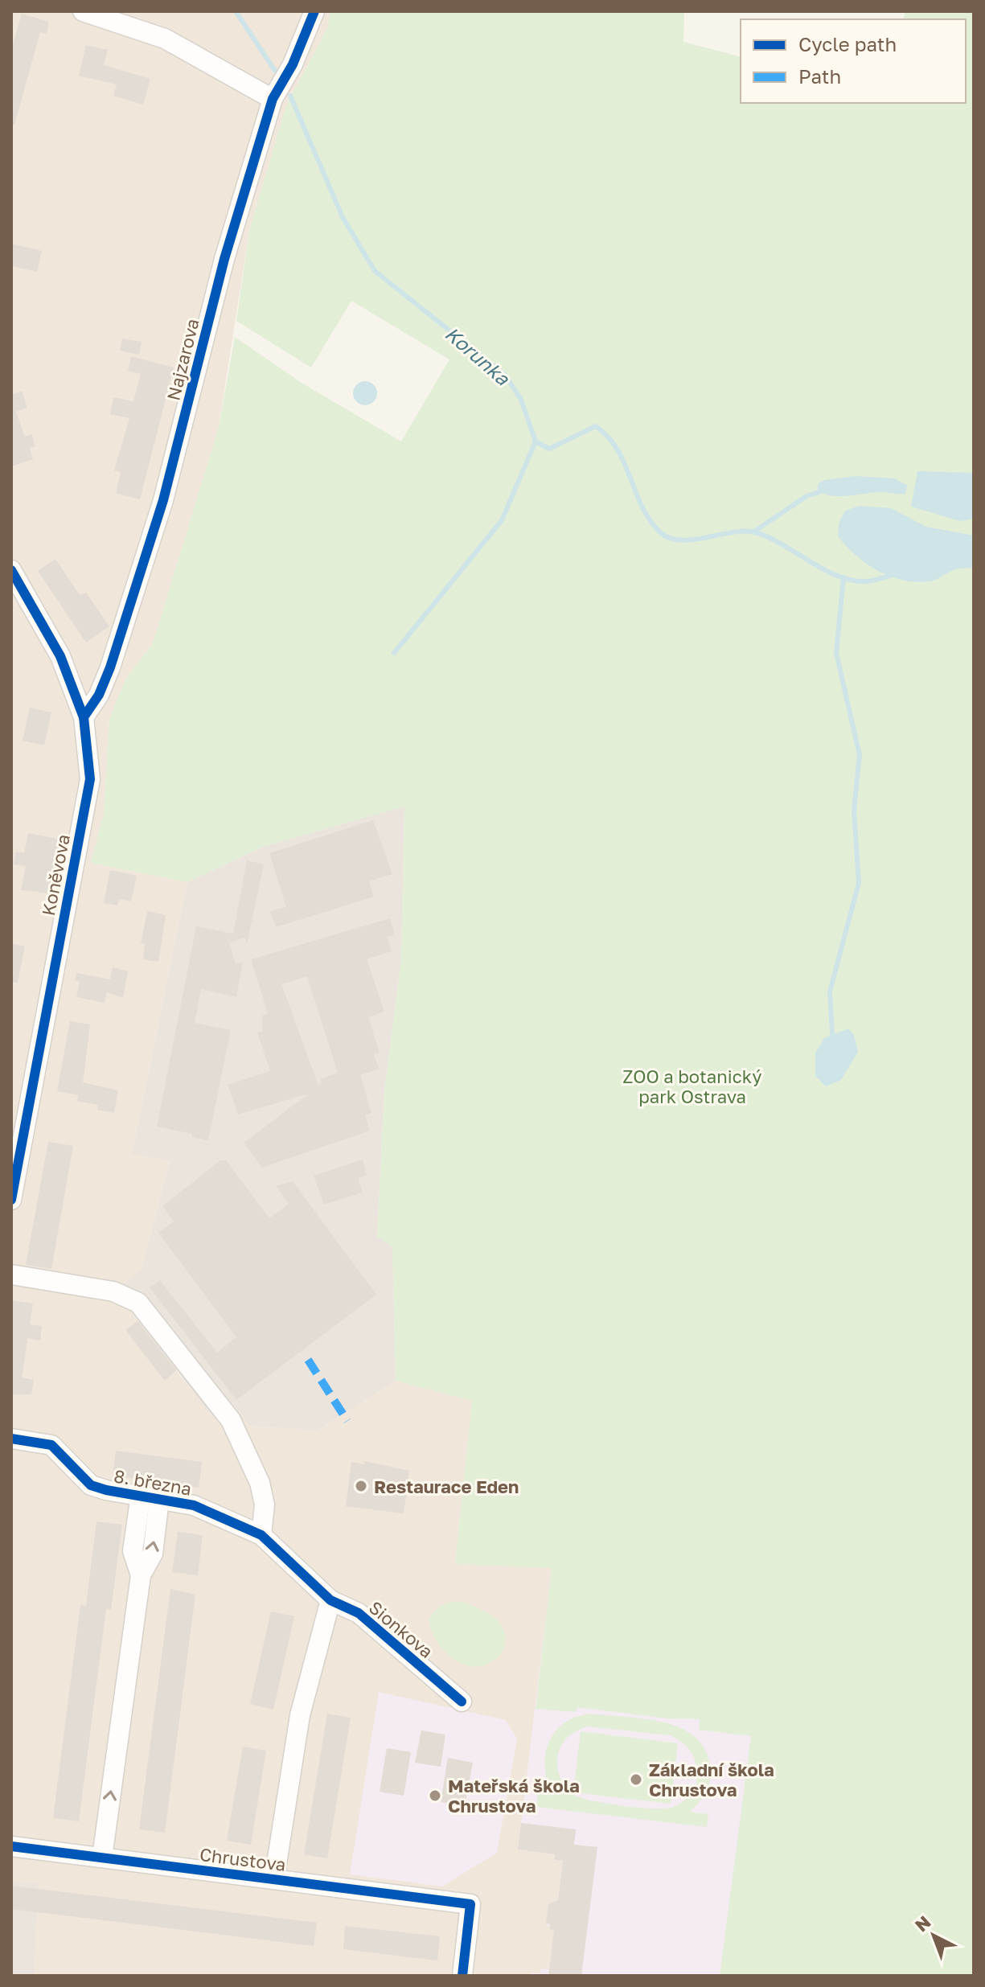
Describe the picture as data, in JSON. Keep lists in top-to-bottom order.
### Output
{
  "streets": {
    "street": [
      "Najzarova",
      "Koněvova",
      "8. března",
      "Sionkova",
      "Chrustova"
    ]
  },
  "crossings": [
    ["Najzarova", "Koněvova"],
    ["8. března", "Sionkova"],
    ["8. března", "Chrustova"]
  ],
  "one_way": ["8. března"],
  "water": ["Korunka"],
  "parks": ["ZOO a botanický park Ostrava"],
  "places": ["Restaurace Eden", "Základní škola Chrustova", "Mateřská škola Chrustova"],
  "legend": ["Cycle path", "Path"],
  "north": "top left"
}
